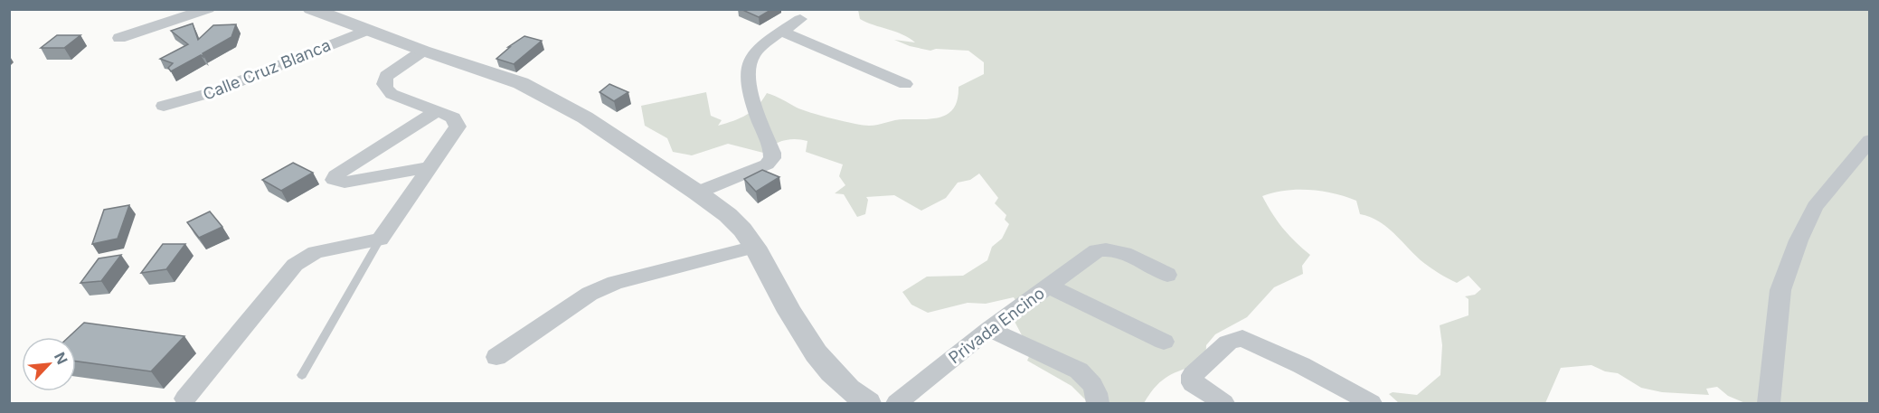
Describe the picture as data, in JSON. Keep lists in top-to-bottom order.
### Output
{
  "streets": {
    "street": ["Calle Cruz Blanca", "Privada Encino"]
  },
  "north": "top right"
}
